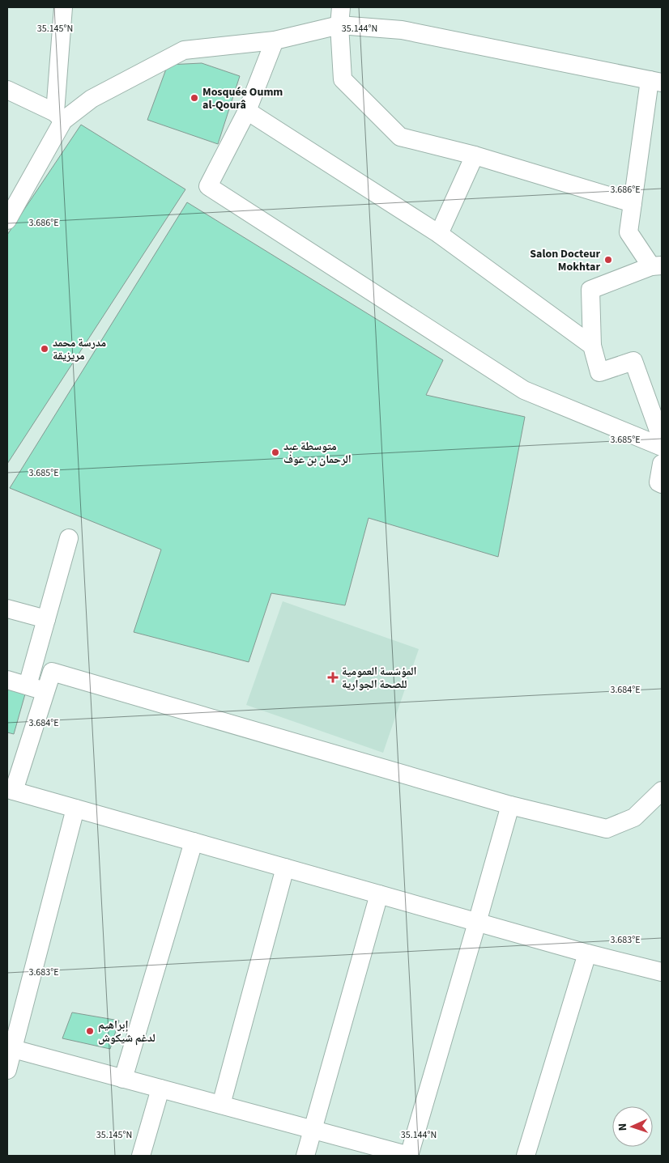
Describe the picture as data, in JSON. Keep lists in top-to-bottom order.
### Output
{
  "places": {
    "other": [
      "Mosquée Oumm al-Qourâ",
      "Salon Docteur Mokhtar",
      "مدرسة محمد مريزيقة",
      "متوسطة عبد الرحمان بن عوف",
      "إبراهيم لدغم شيكوش"
    ],
    "health": ["المؤسّسة العمومية للصحة الجوارية"]
  },
  "north": "left",
  "coordinates": [
    "35.145°N",
    "35.144°N",
    "3.686°E",
    "3.685°E",
    "3.684°E",
    "3.683°E"
  ]
}
